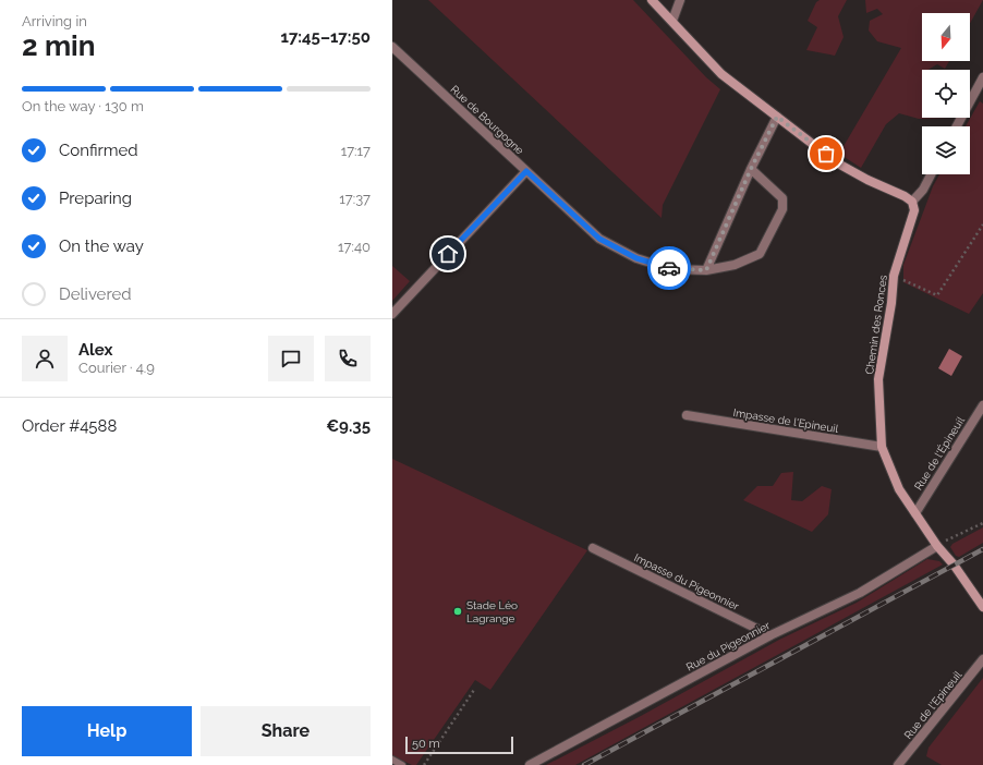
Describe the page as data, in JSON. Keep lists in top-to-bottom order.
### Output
{
  "streets": {
    "street": [
      "Rue de Bourgogne",
      "Chemin des Ronces",
      "Impasse de l'Epineuil",
      "Rue de l'Épineuil",
      "Impasse du Pigeonnier",
      "Rue du Pigeonnier",
      "Rue de l'Epineuil"
    ]
  },
  "crossings": [
    ["Chemin des Ronces", "Impasse de l'Epineuil"],
    ["Chemin des Ronces", "Rue de l'Épineuil"],
    ["Chemin des Ronces", "Rue du Pigeonnier"],
    ["Impasse du Pigeonnier", "Rue du Pigeonnier"]
  ],
  "places": ["Stade Léo Lagrange"],
  "scale_bar": "50 m",
  "north": "bottom",
  "page": {
    "heading": ["2 min", "Arriving in", "17:45–17:50"],
    "panel": [
      "Alex",
      "Courier · 4.9",
      "Order #4588",
      "€9.35"
    ],
    "bar": "On the way · 130 m",
    "list": [
      ["Confirmed", "17:17"],
      ["Preparing", "17:37"],
      ["On the way", "17:40"],
      "Delivered"
    ],
    "buttons": ["Help", "Share"],
    "scale": "50 m"
  }
}
